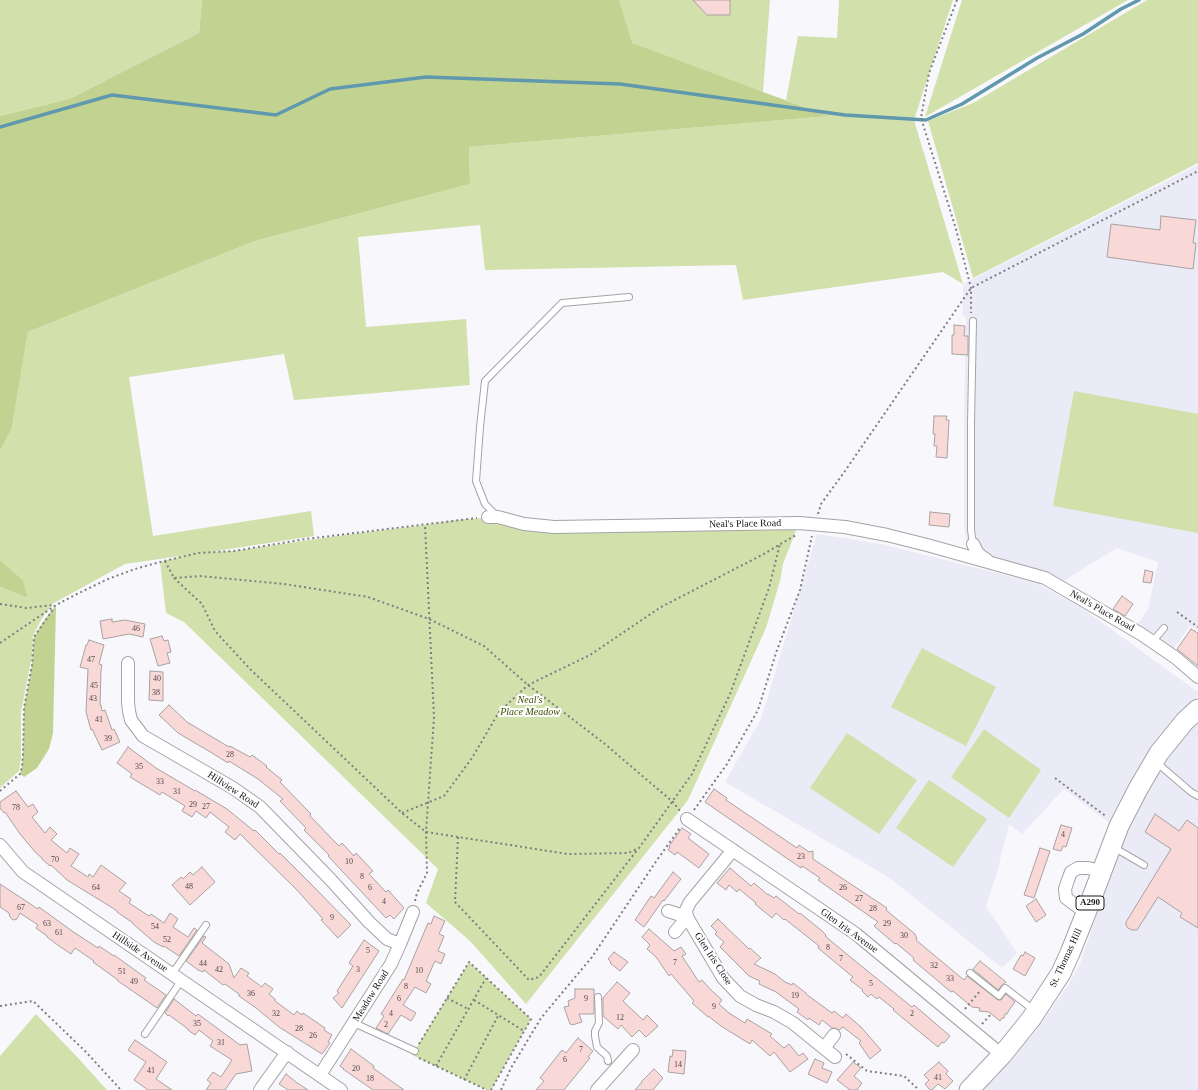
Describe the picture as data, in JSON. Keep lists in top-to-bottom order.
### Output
{
  "streets": {
    "main road": ["A290", "St. Thomas Hill"],
    "street": [
      "Neal's Place Road",
      "Hillview Road",
      "Glen Iris Avenue",
      "Hillside Avenue",
      "Glen Iris Close",
      "Meadow Road"
    ]
  },
  "crossings": [
    ["Hillview Road", "Meadow Road"],
    ["Glen Iris Avenue", "St. Thomas Hill"],
    ["Hillside Avenue", "Meadow Road"]
  ],
  "parks": ["Neal's Place Meadow"],
  "house_numbers": [
    "46",
    "47",
    "40",
    "45",
    "38",
    "43",
    "41",
    "39",
    "28",
    "35",
    "33",
    "31",
    "29",
    "27",
    "78",
    "4",
    "23",
    "70",
    "10",
    "8",
    "48",
    "64",
    "6",
    "26",
    "27",
    "4",
    "67",
    "28",
    "9",
    "63",
    "29",
    "54",
    "61",
    "30",
    "52",
    "8",
    "5",
    "7",
    "7",
    "44",
    "32",
    "42",
    "3",
    "10",
    "51",
    "33",
    "49",
    "5",
    "8",
    "36",
    "19",
    "6",
    "9",
    "9",
    "32",
    "4",
    "2",
    "12",
    "35",
    "2",
    "28",
    "26",
    "31",
    "7",
    "6",
    "14",
    "20",
    "41",
    "41",
    "18"
  ]
}
